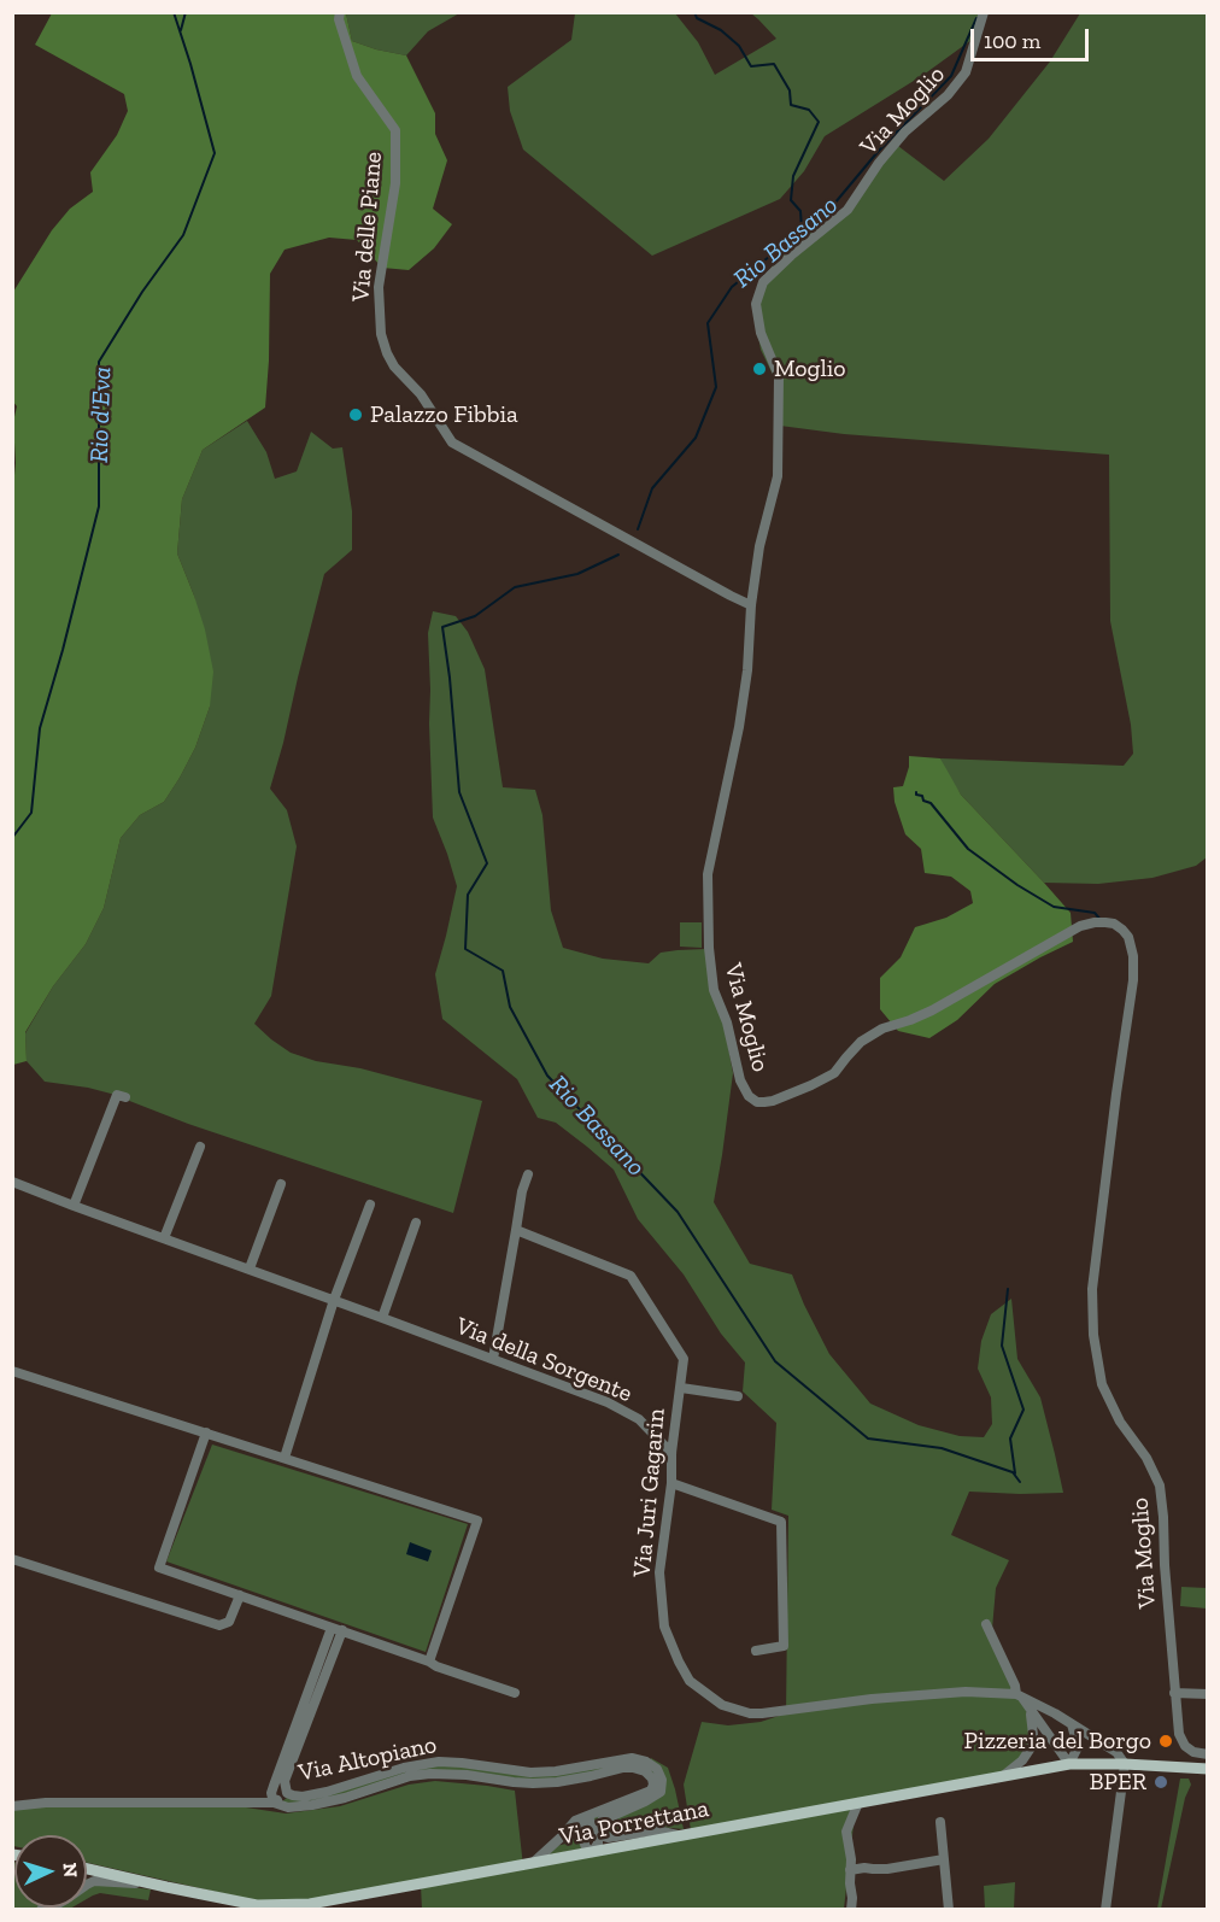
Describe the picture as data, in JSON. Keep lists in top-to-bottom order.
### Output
{
  "streets": {
    "main road": ["Via Porrettana"],
    "street": [
      "Via Moglio",
      "Via delle Piane",
      "Via della Sorgente",
      "Via Juri Gagarin",
      "Via Altopiano"
    ]
  },
  "crossings": [
    ["Via Moglio", "Via delle Piane"],
    ["Via della Sorgente", "Via Juri Gagarin"],
    ["Via Juri Gagarin", "Via Porrettana"],
    ["Via Altopiano", "Via Porrettana"]
  ],
  "water": ["Rio Bassano", "Rio d'Eva"],
  "places": [
    "Moglio",
    "Palazzo Fibbia",
    "Pizzeria del Borgo",
    "BPER"
  ],
  "scale_bar": "100 m",
  "north": "right"
}
